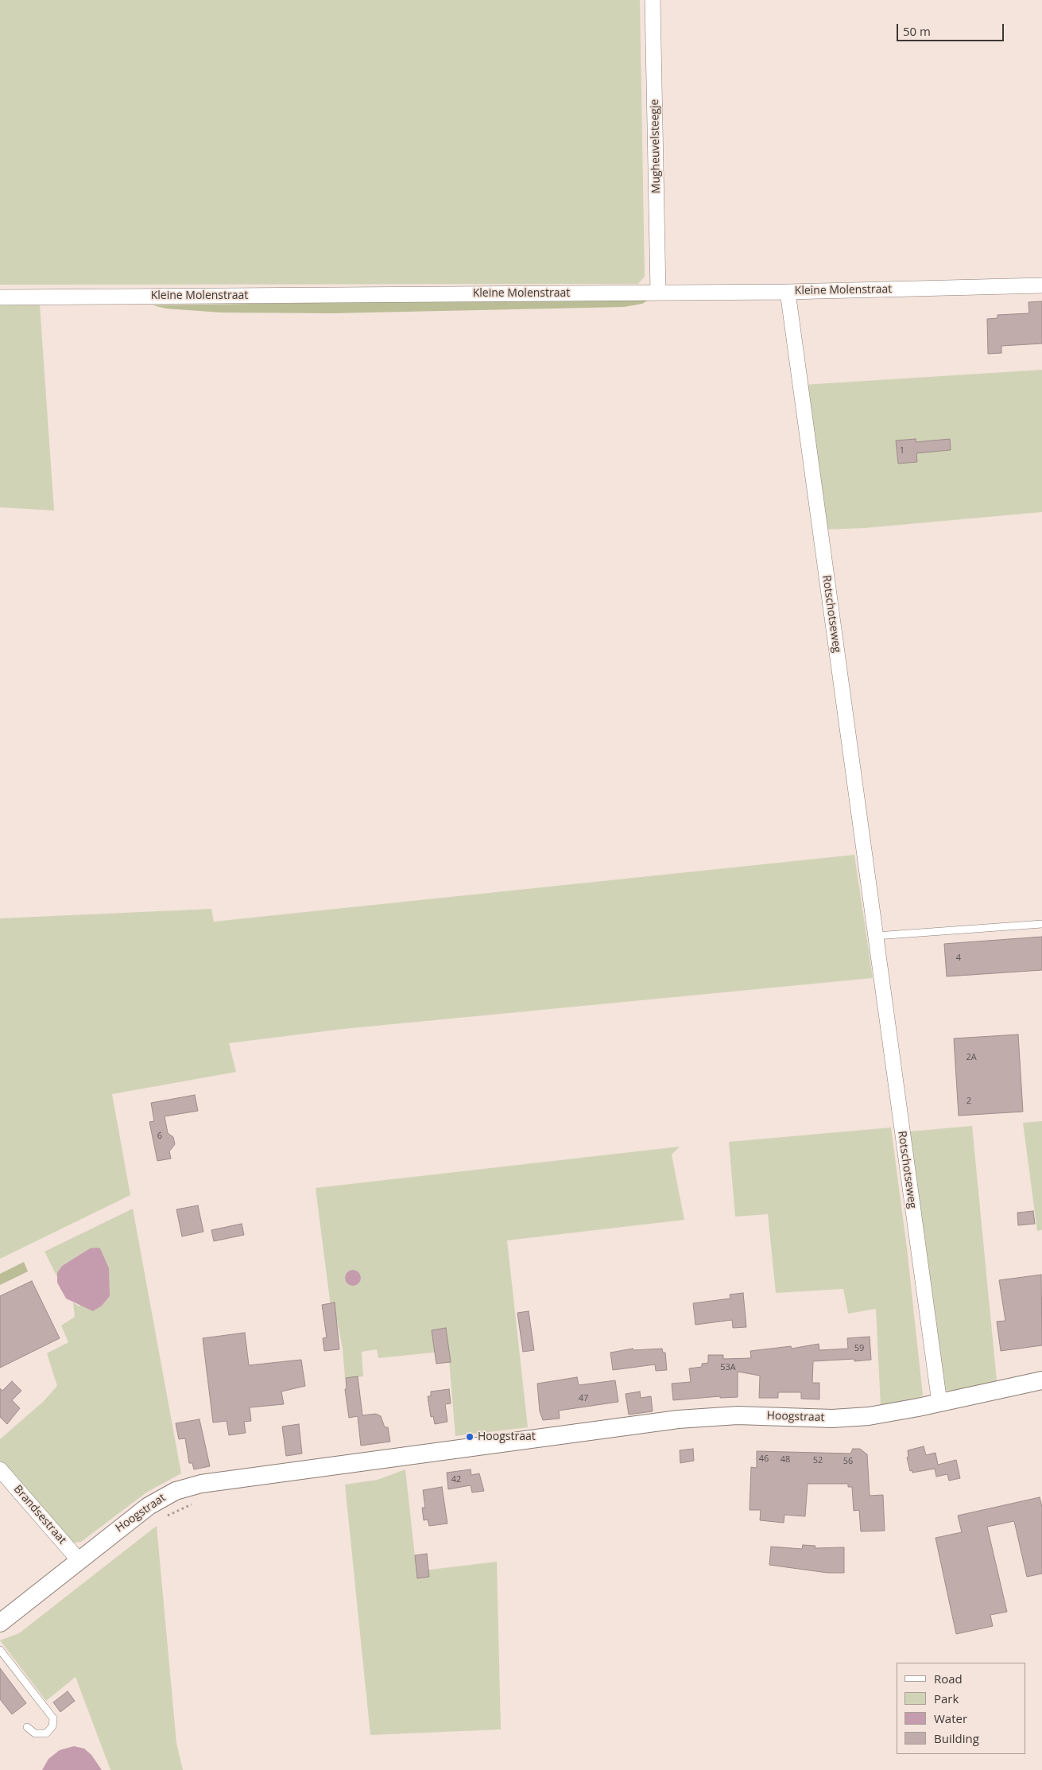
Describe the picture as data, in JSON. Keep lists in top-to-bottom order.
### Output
{
  "streets": {
    "street": [
      "Mugheuvelsteegje",
      "Kleine Molenstraat",
      "Rotschotseweg",
      "Hoogstraat",
      "Brandsestraat"
    ]
  },
  "crossings": [
    ["Mugheuvelsteegje", "Kleine Molenstraat"],
    ["Kleine Molenstraat", "Rotschotseweg"],
    ["Rotschotseweg", "Hoogstraat"],
    ["Hoogstraat", "Brandsestraat"]
  ],
  "places": ["Hoogstraat"],
  "house_numbers": [
    "1",
    "4",
    "2A",
    "2",
    "6",
    "59",
    "53A",
    "47",
    "46",
    "48",
    "52",
    "56",
    "42"
  ],
  "legend": [
    "Road",
    "Park",
    "Water",
    "Building"
  ],
  "scale_bar": "50 m"
}
